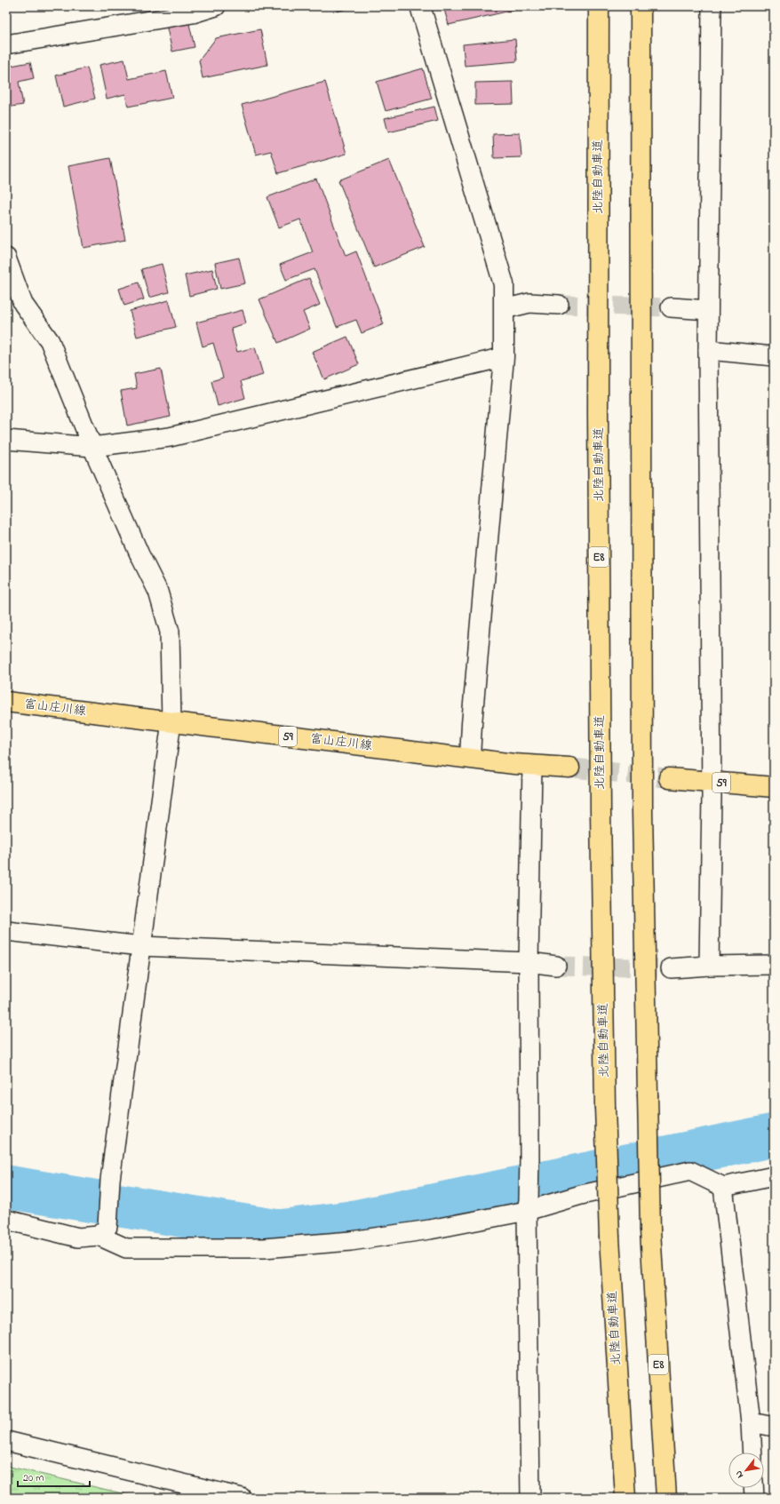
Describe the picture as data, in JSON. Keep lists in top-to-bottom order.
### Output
{
  "streets": {
    "main road": [
      "北陸自動車道",
      "E8",
      "富山庄川線",
      "59"
    ]
  },
  "scale_bar": "20 m",
  "north": "bottom left"
}
